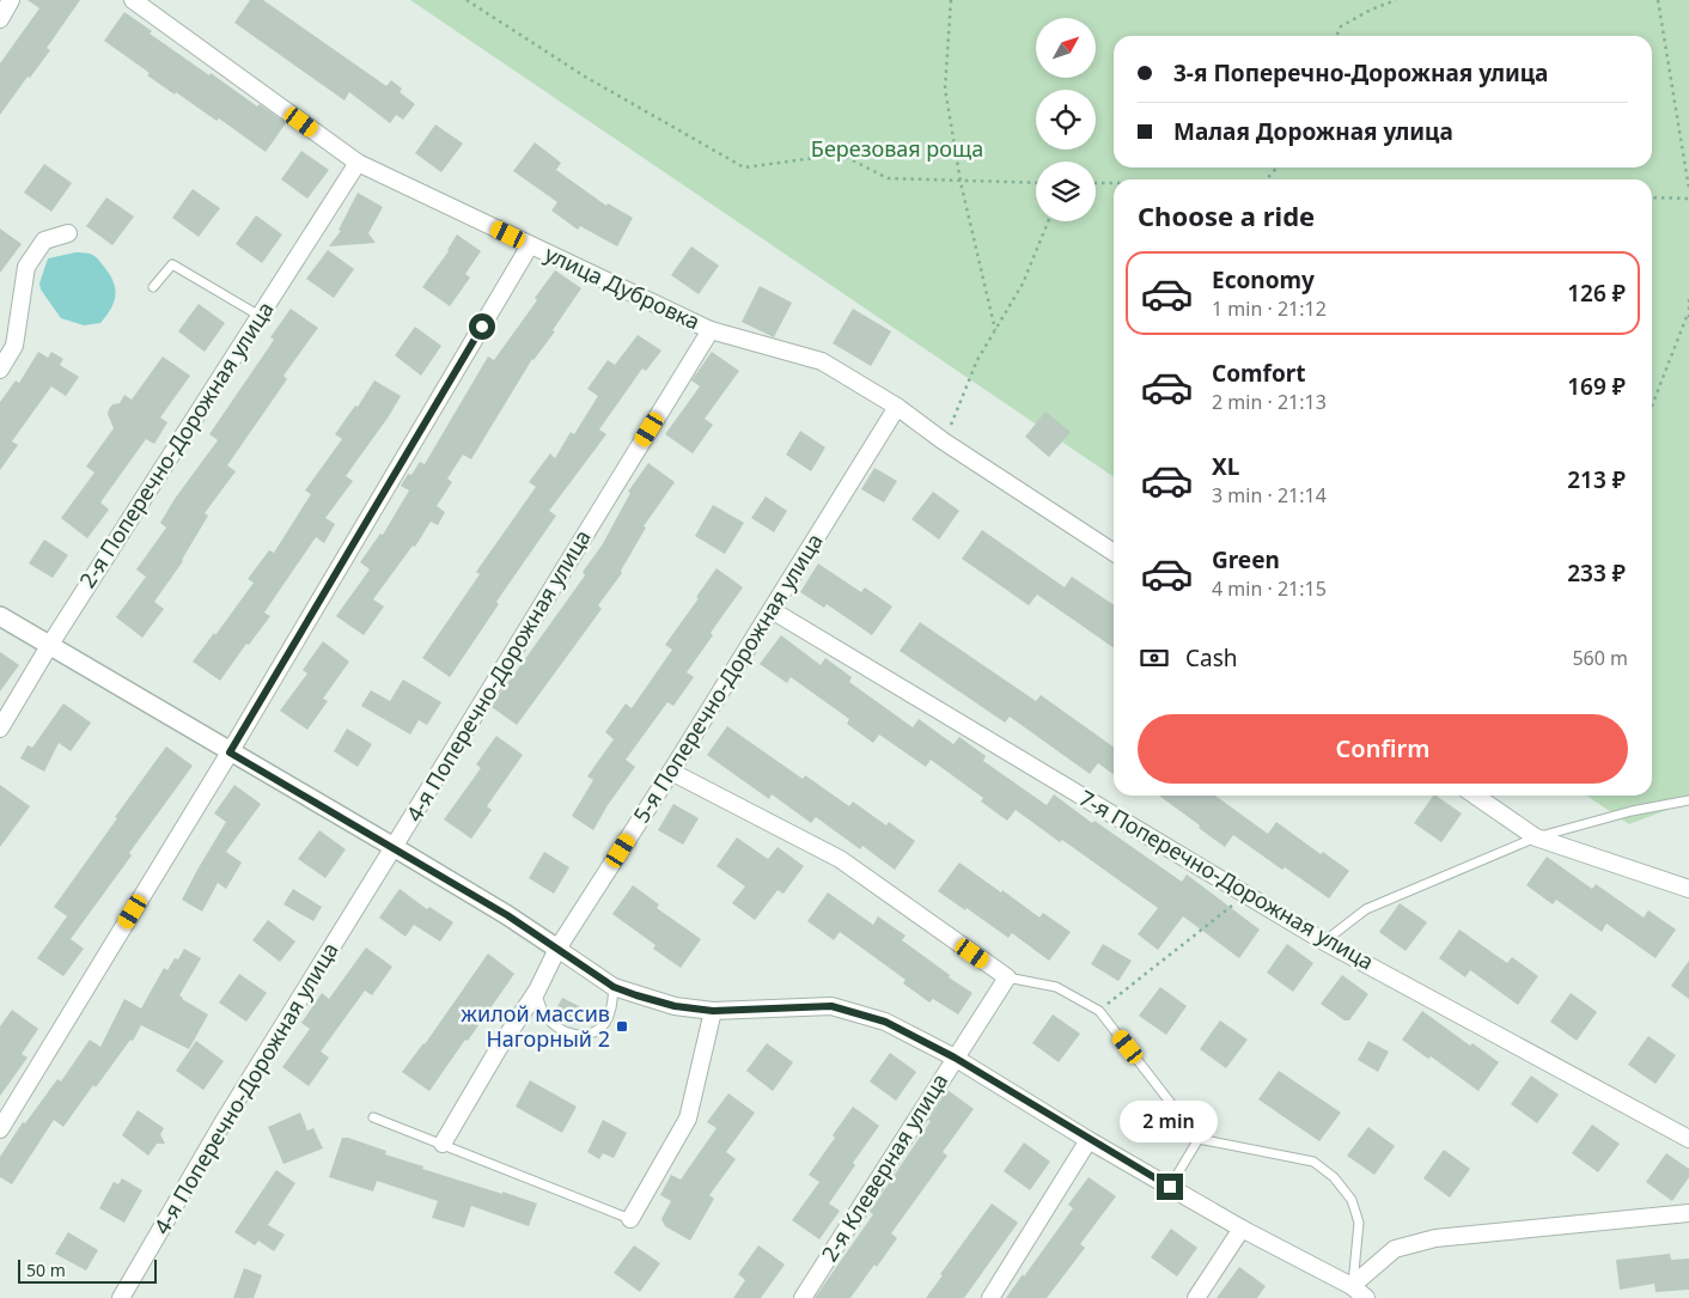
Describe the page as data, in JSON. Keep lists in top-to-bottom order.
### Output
{
  "streets": {
    "street": [
      "улица Дубровка",
      "2-я Поперечно-Дорожная улица",
      "4-я Поперечно-Дорожная улица",
      "5-я Поперечно-Дорожная улица",
      "7-я Поперечно-Дорожная улица",
      "2-я Клеверная улица"
    ]
  },
  "crossings": [
    ["улица Дубровка", "2-я Поперечно-Дорожная улица"],
    ["улица Дубровка", "4-я Поперечно-Дорожная улица"],
    ["улица Дубровка", "5-я Поперечно-Дорожная улица"],
    ["5-я Поперечно-Дорожная улица", "7-я Поперечно-Дорожная улица"]
  ],
  "parks": ["Березовая роща"],
  "places": {
    "transit": ["жилой массив Нагорный 2"]
  },
  "scale_bar": "50 m",
  "north": "top right",
  "page": {
    "banner": ["3-я Поперечно-Дорожная улица", "Малая Дорожная улица"],
    "heading": "Choose a ride",
    "list": [
      {
        "name": "Economy",
        "note": "1 min · 21:12",
        "value": "126 ₽"
      },
      {
        "name": "Comfort",
        "note": "2 min · 21:13",
        "value": "169 ₽"
      },
      {
        "name": "XL",
        "note": "3 min · 21:14",
        "value": "213 ₽"
      },
      {
        "name": "Green",
        "note": "4 min · 21:15",
        "value": "233 ₽"
      }
    ],
    "pay": ["Cash", "560 m"],
    "buttons": "Confirm",
    "bubble": "2 min",
    "scale": "50 m"
  }
}
